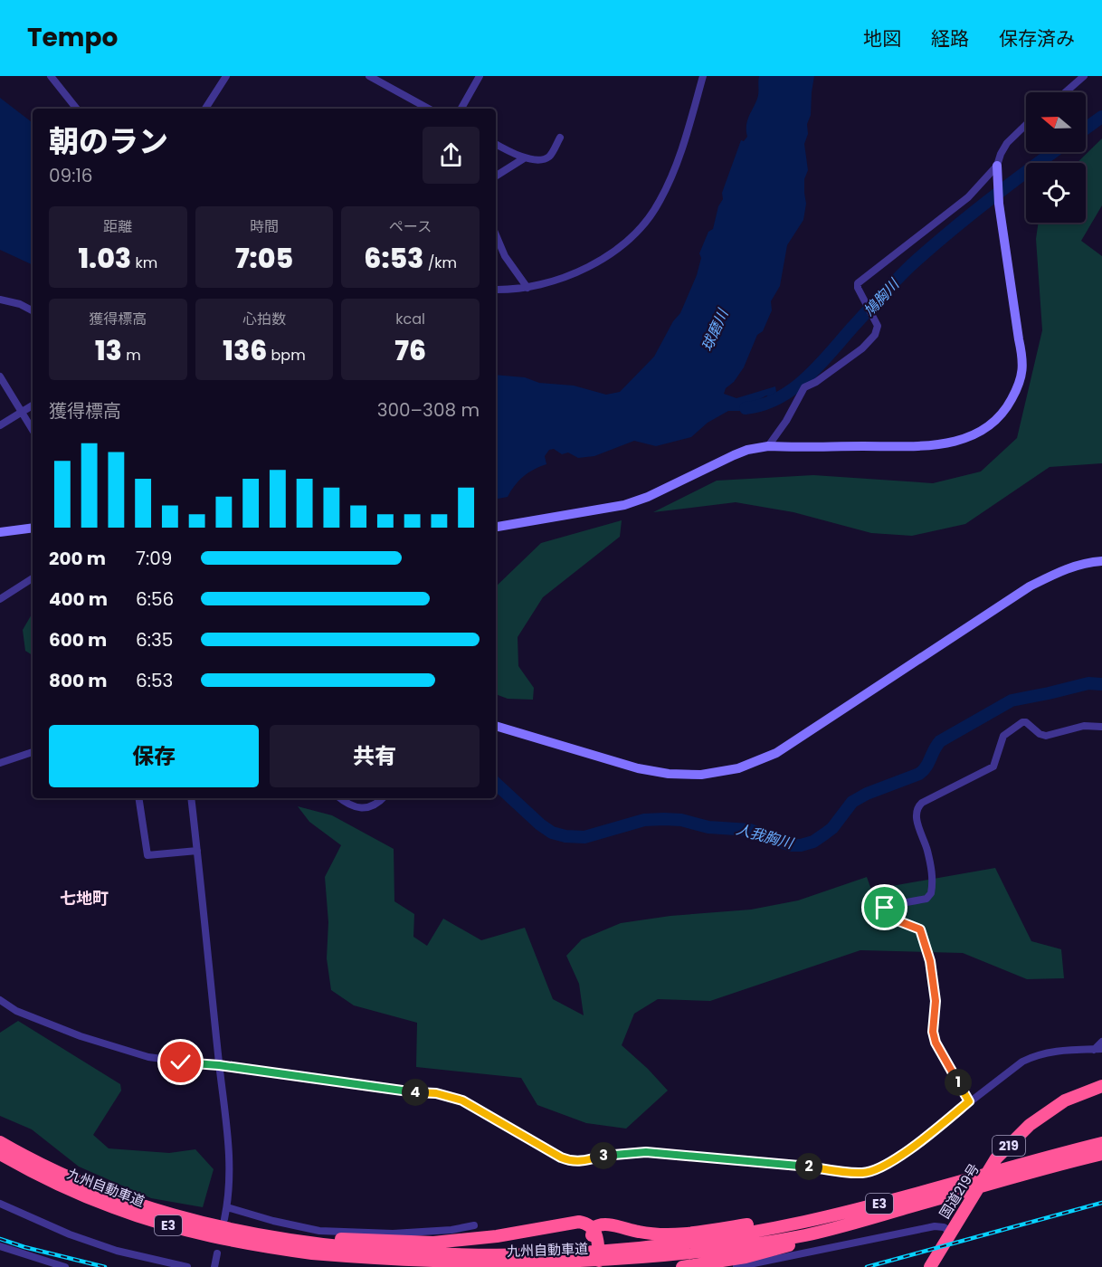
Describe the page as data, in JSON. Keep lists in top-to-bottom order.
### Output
{
  "streets": {
    "highway": [
      "219",
      "九州自動車道",
      "国道219号",
      "E3"
    ]
  },
  "districts": ["七地町"],
  "water": ["鳩胸川", "球磨川", "人我胸川"],
  "north": "left",
  "page": {
    "header": "Tempo",
    "nav": ["地図", "経路", "保存済み"],
    "heading": ["朝のラン", "09:16"],
    "stats": [
      ["距離", "1.03 km"],
      ["時間", "7:05"],
      ["ペース", "6:53 /km"],
      ["獲得標高", "13 m"],
      ["心拍数", "136 bpm"],
      ["kcal", "76"]
    ],
    "chart": ["獲得標高", "300–308 m"],
    "list": [
      {
        "name": "200 m",
        "note": "7:09"
      },
      {
        "name": "400 m",
        "note": "6:56"
      },
      {
        "name": "600 m",
        "note": "6:35"
      },
      {
        "name": "800 m",
        "note": "6:53"
      }
    ],
    "buttons": ["保存", "共有"],
    "pins": [
      "1",
      "4",
      "3",
      "2"
    ]
  }
}
